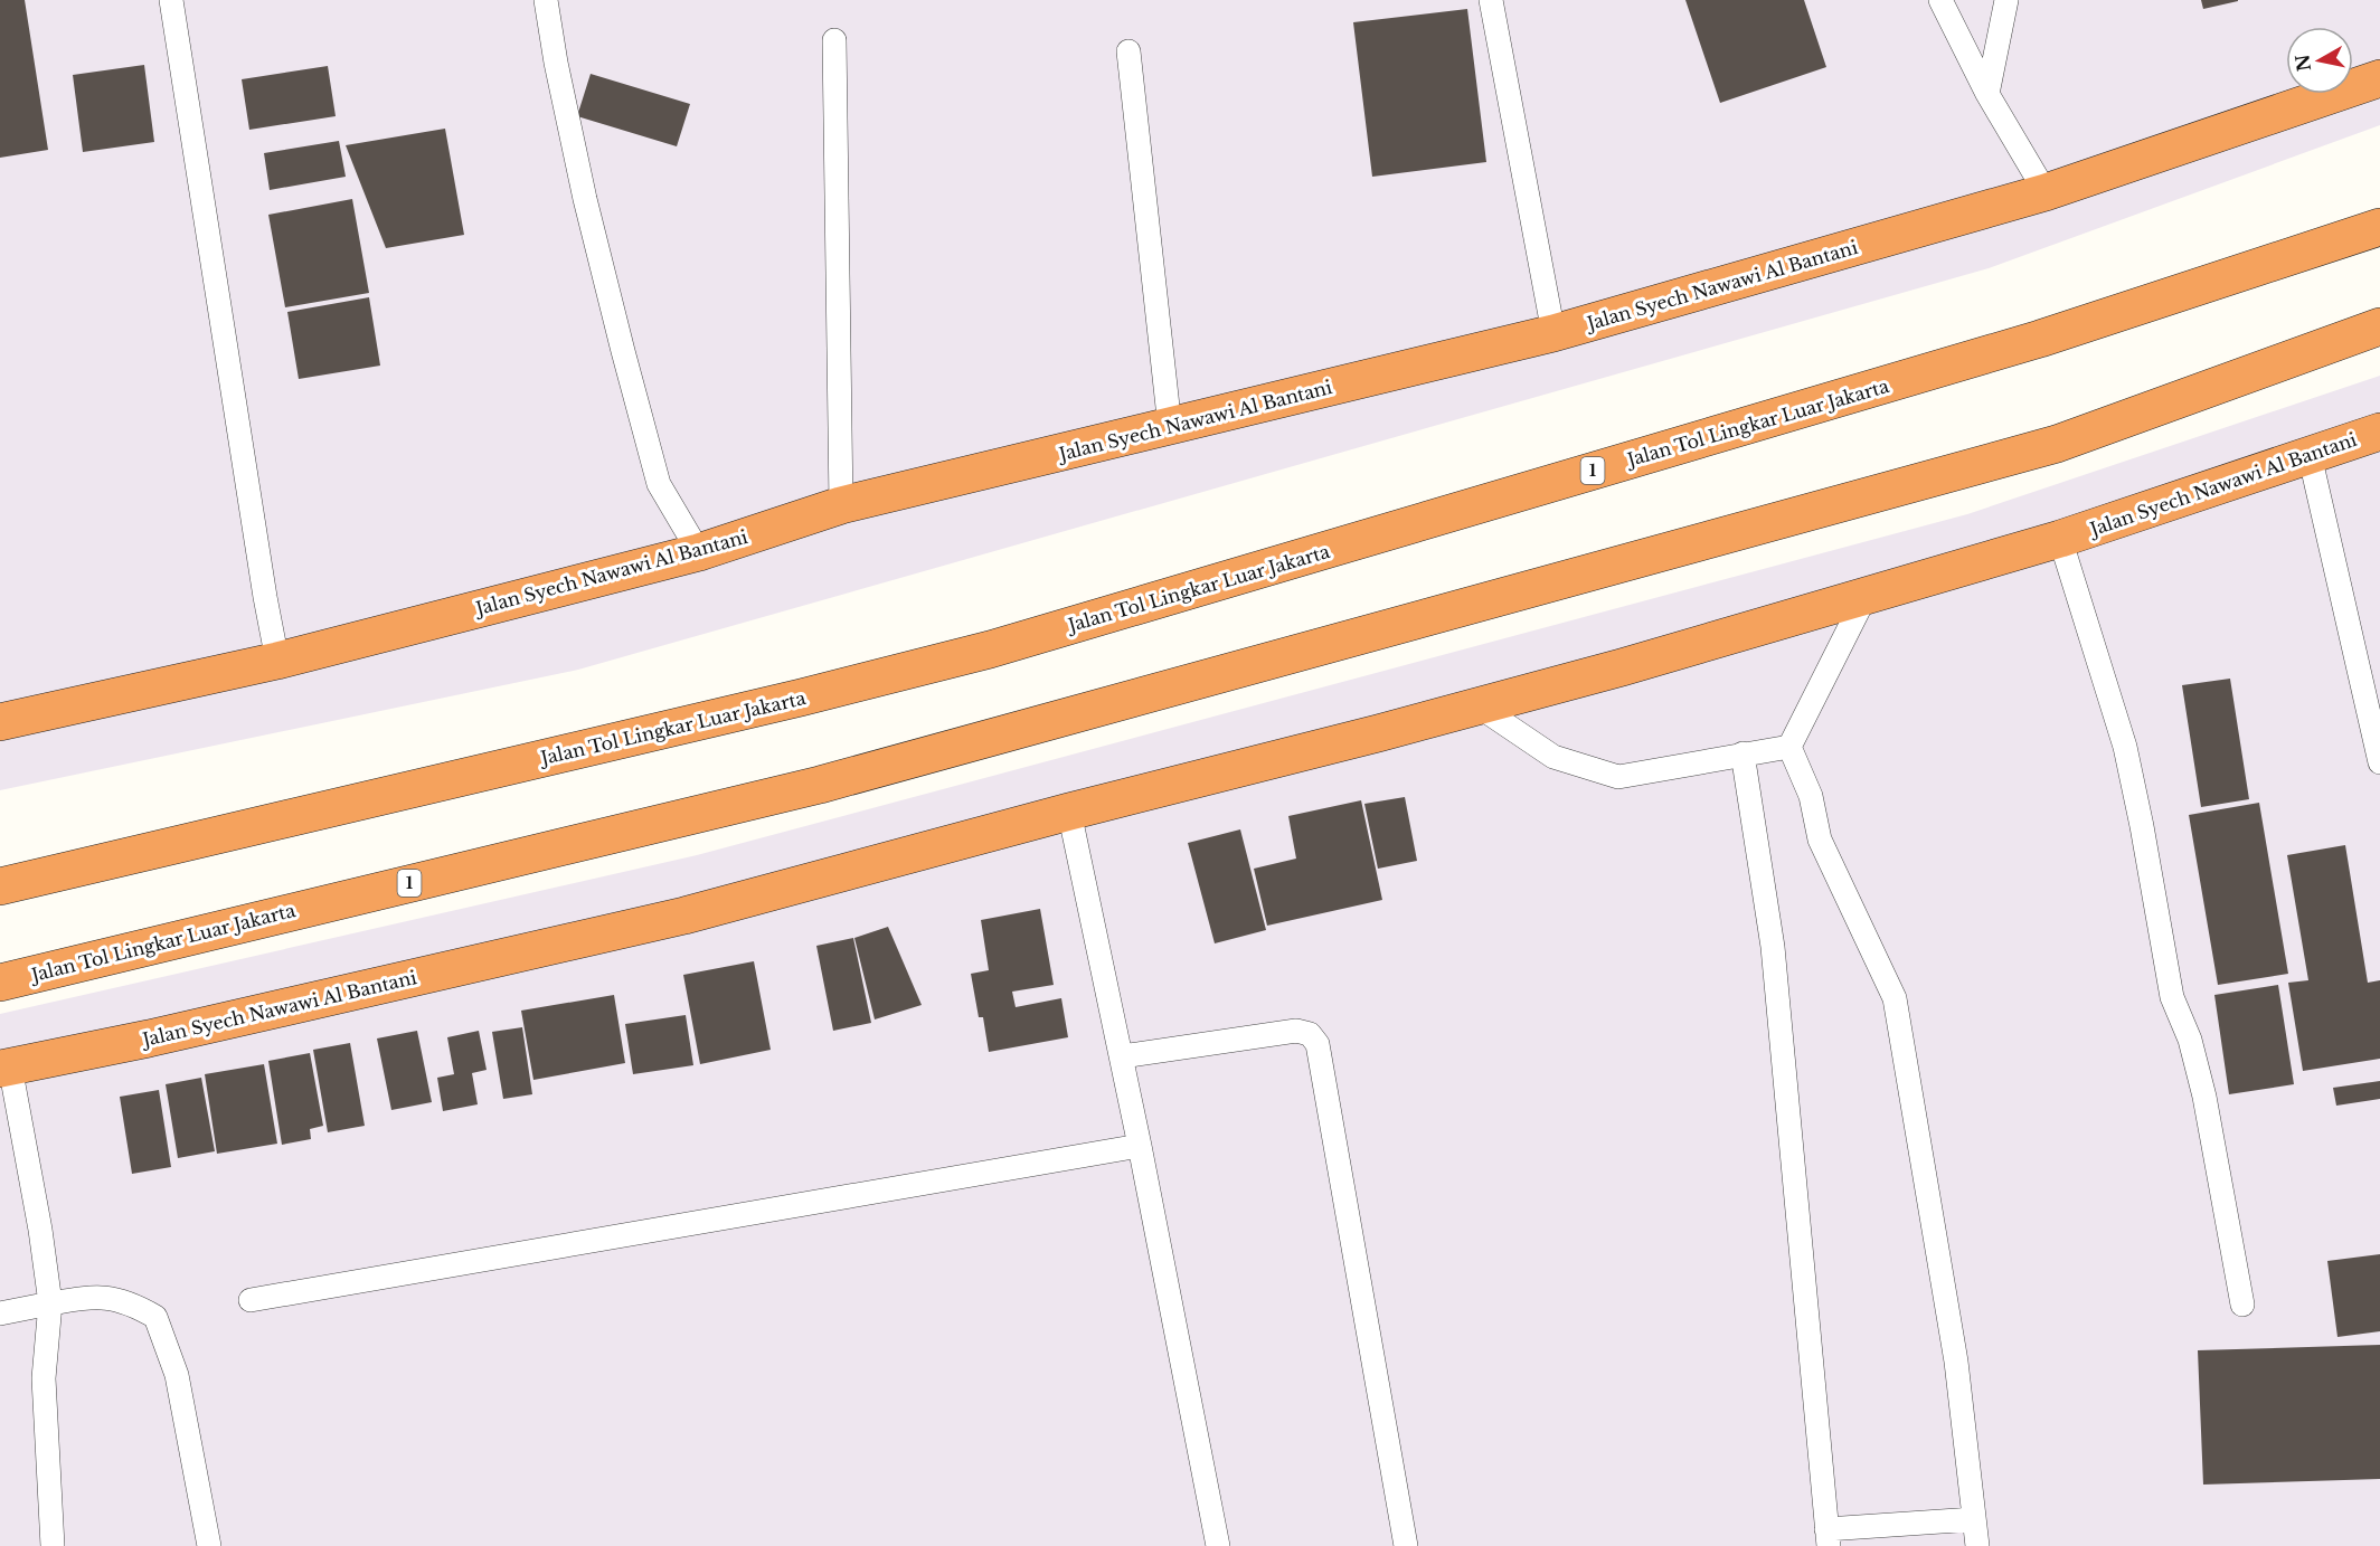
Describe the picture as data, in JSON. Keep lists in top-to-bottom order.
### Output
{
  "streets": {
    "highway": ["Jalan Syech Nawawi Al Bantani", "Jalan Tol Lingkar Luar Jakarta", "1"]
  },
  "north": "left"
}
